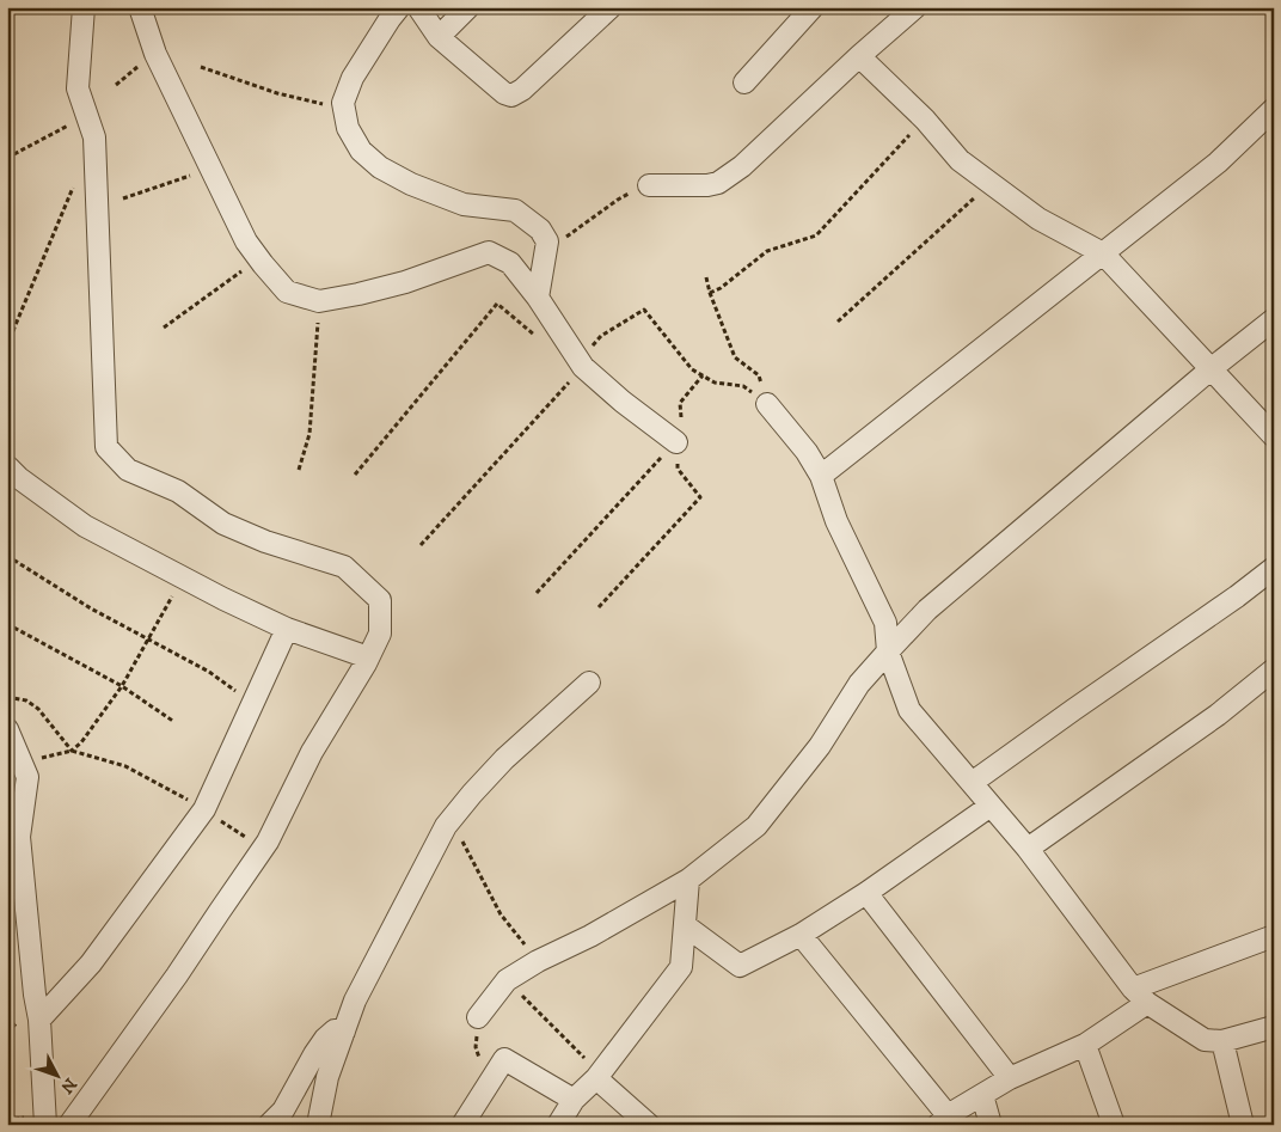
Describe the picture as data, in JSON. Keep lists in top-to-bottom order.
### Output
{
  "north": "bottom right"
}
